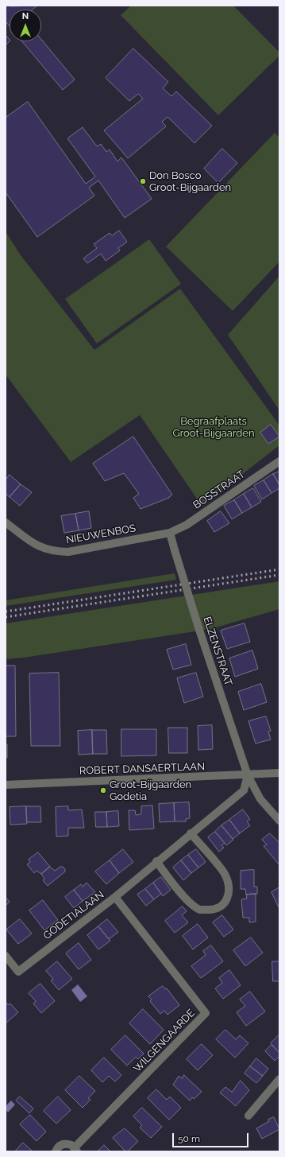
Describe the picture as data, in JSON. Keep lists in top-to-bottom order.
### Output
{
  "streets": {
    "street": [
      "BOSSTRAAT",
      "NIEUWENBOS",
      "ELZENSTRAAT",
      "ROBERT DANSAERTLAAN",
      "GODETIALAAN",
      "WILGENGAARDE"
    ]
  },
  "crossings": [
    ["BOSSTRAAT", "NIEUWENBOS"],
    ["BOSSTRAAT", "ELZENSTRAAT"],
    ["NIEUWENBOS", "ELZENSTRAAT"],
    ["ELZENSTRAAT", "ROBERT DANSAERTLAAN"],
    ["ELZENSTRAAT", "GODETIALAAN"],
    ["ROBERT DANSAERTLAAN", "GODETIALAAN"],
    ["GODETIALAAN", "WILGENGAARDE"]
  ],
  "parks": ["Begraafplaats Groot-Bijgaarden"],
  "places": ["Don Bosco Groot-Bijgaarden", "Groot-Bijgaarden Godetia"],
  "scale_bar": "50 m",
  "north": "top"
}
